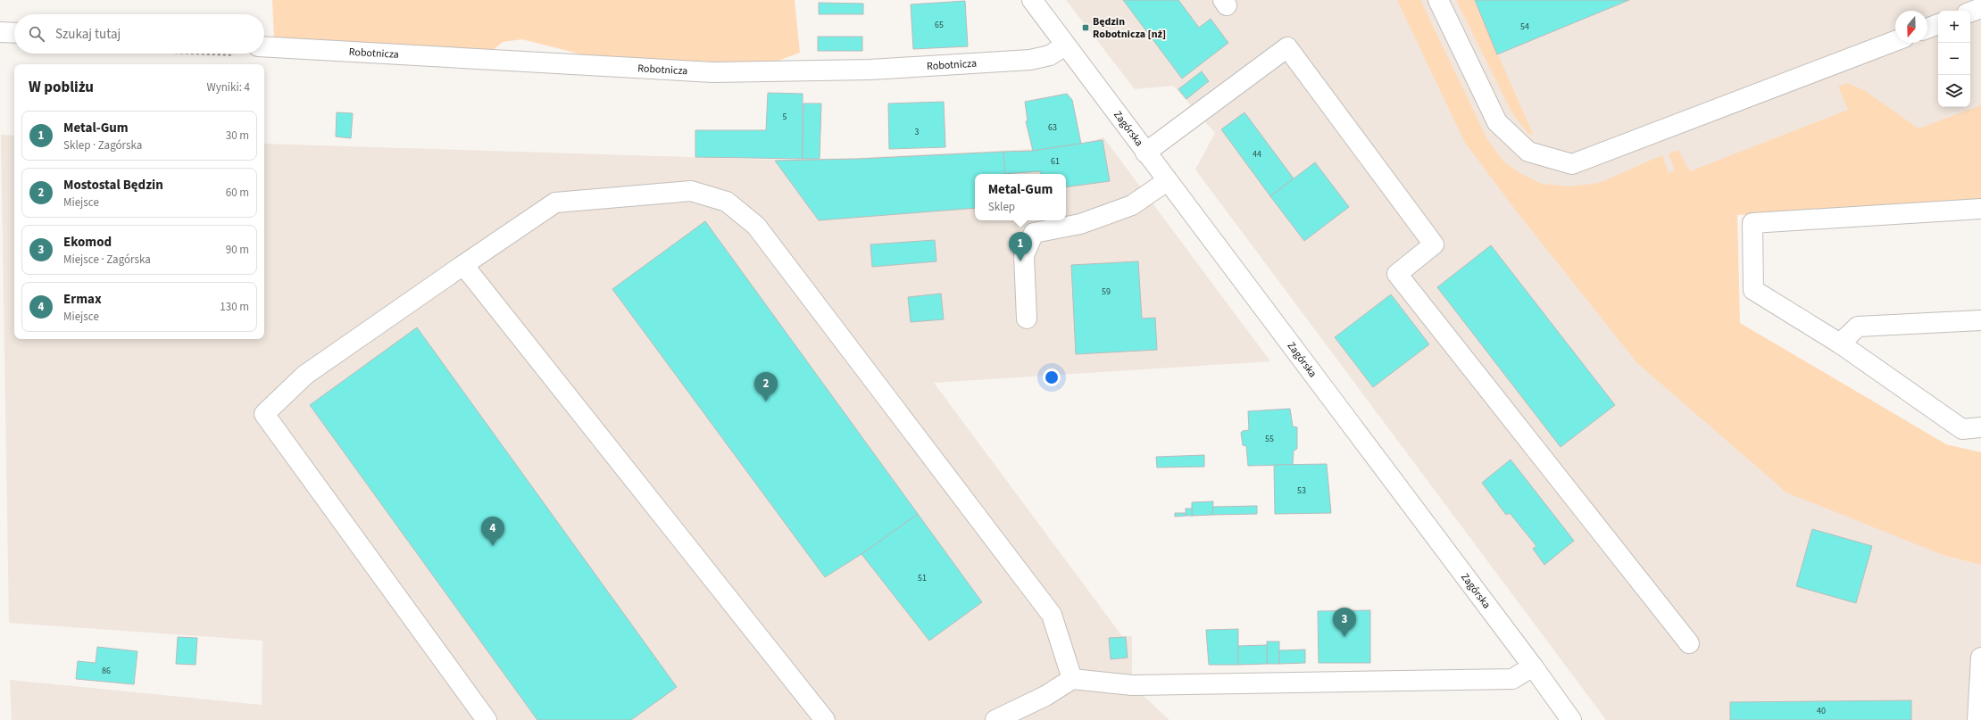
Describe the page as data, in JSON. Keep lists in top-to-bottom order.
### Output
{
  "streets": {
    "street": ["Robotnicza", "Zagórska"]
  },
  "crossings": [
    ["Robotnicza", "Zagórska"]
  ],
  "places": {
    "transit": ["Będzin Robotnicza [nż]"]
  },
  "house_numbers": [
    "65",
    "54",
    "5",
    "63",
    "3",
    "44",
    "61",
    "59",
    "55",
    "53",
    "51",
    "86",
    "40"
  ],
  "north": "bottom",
  "page": {
    "map_buttons": ["+", "−"],
    "search": "Szukaj tutaj",
    "heading": ["W pobliżu", "Wyniki: 4"],
    "list": [
      {
        "mark": "1",
        "name": "Metal-Gum",
        "note": "Sklep · Zagórska",
        "value": "30 m"
      },
      {
        "mark": "2",
        "name": "Mostostal Będzin",
        "note": "Miejsce",
        "value": "60 m"
      },
      {
        "mark": "3",
        "name": "Ekomod",
        "note": "Miejsce · Zagórska",
        "value": "90 m"
      },
      {
        "mark": "4",
        "name": "Ermax",
        "note": "Miejsce",
        "value": "130 m"
      }
    ],
    "popup": ["Metal-Gum", "Sklep"],
    "pins": [
      "1",
      "2",
      "4",
      "3"
    ]
  }
}
